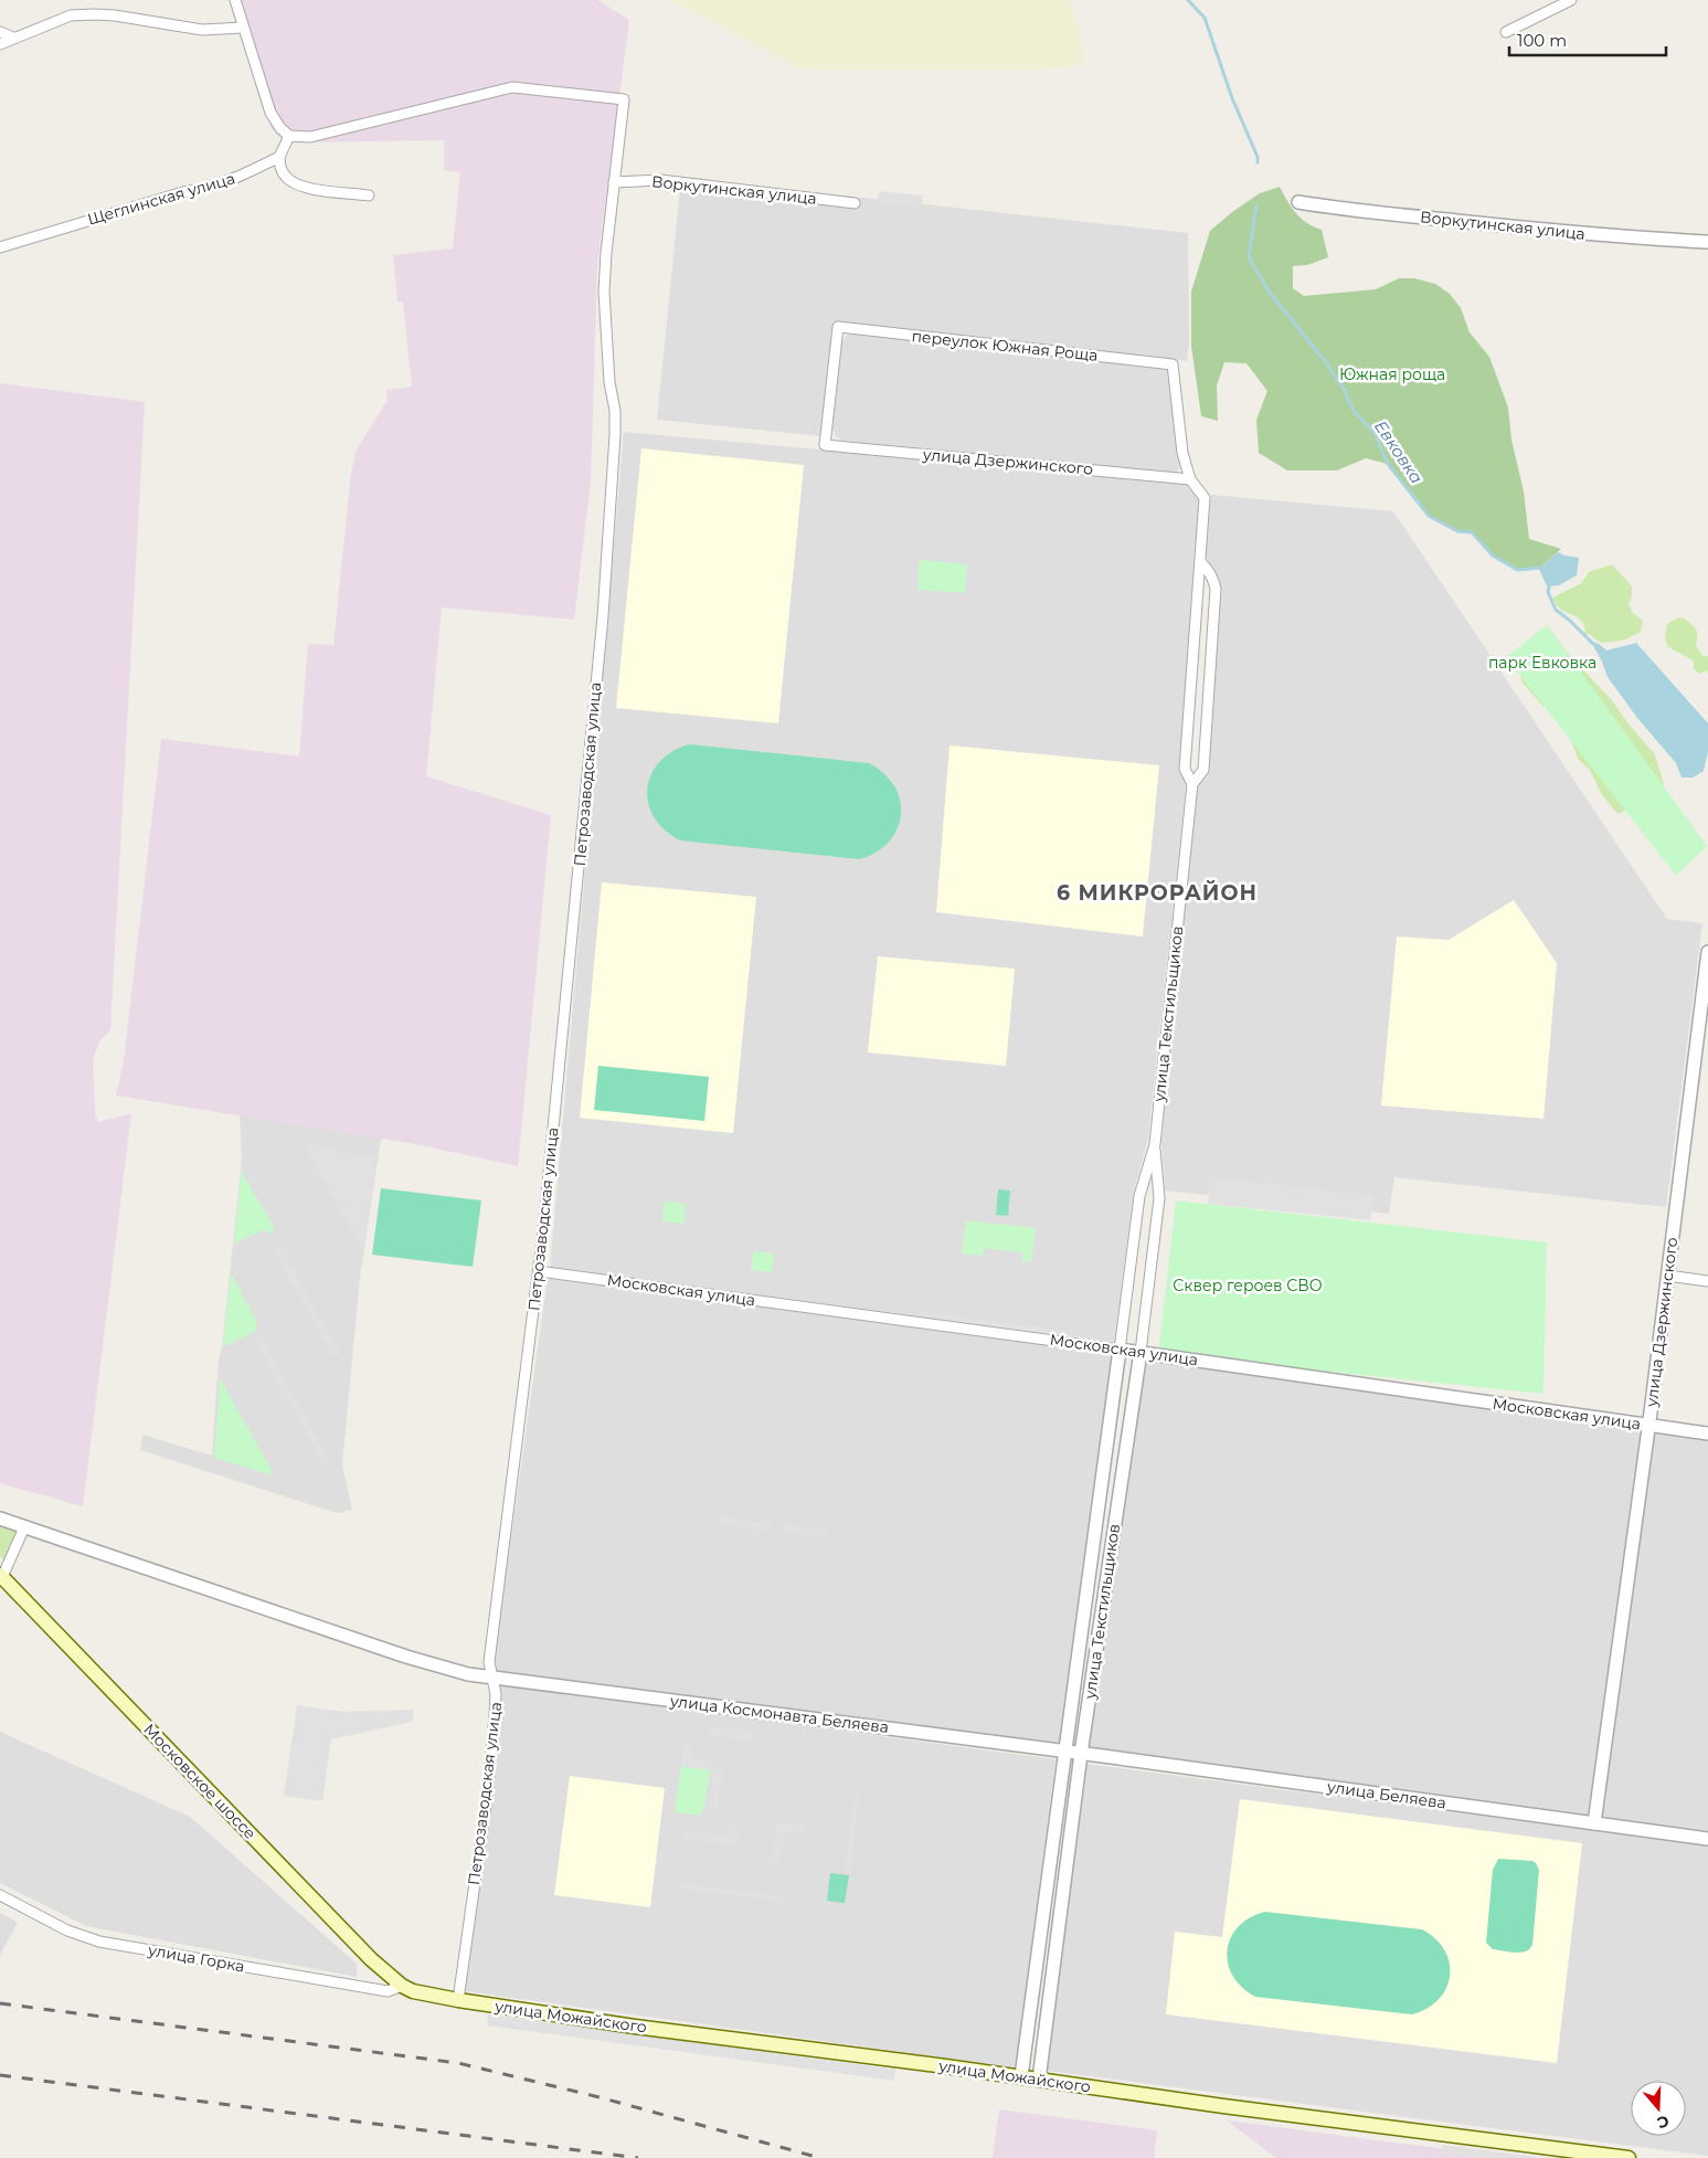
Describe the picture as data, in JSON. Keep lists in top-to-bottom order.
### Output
{
  "streets": {
    "main road": ["Московское шоссе", "улица Можайского"],
    "street": [
      "Воркутинская улица",
      "Щеглинская улица",
      "переулок Южная Роща",
      "улица Дзержинского",
      "Петрозаводская улица",
      "улица Текстильщиков",
      "Московская улица",
      "улица Космонавта Беляева",
      "улица Беляева",
      "улица Горка"
    ]
  },
  "crossings": [
    ["Воркутинская улица", "Петрозаводская улица"],
    ["переулок Южная Роща", "улица Дзержинского"],
    ["переулок Южная Роща", "улица Текстильщиков"],
    ["улица Дзержинского", "улица Текстильщиков"],
    ["улица Дзержинского", "Московская улица"],
    ["улица Дзержинского", "улица Беляева"],
    ["Петрозаводская улица", "Московская улица"],
    ["Петрозаводская улица", "улица Космонавта Беляева"],
    ["Петрозаводская улица", "улица Можайского"],
    ["улица Текстильщиков", "Московская улица"],
    ["улица Текстильщиков", "улица Космонавта Беляева"],
    ["улица Текстильщиков", "улица Беляева"],
    ["улица Текстильщиков", "улица Можайского"],
    ["улица Космонавта Беляева", "улица Беляева"],
    ["Московское шоссе", "улица Горка"],
    ["Московское шоссе", "улица Можайского"],
    ["улица Горка", "улица Можайского"]
  ],
  "districts": ["6 МИКРОРАЙОН"],
  "water": ["Евковка"],
  "parks": ["Южная роща", "парк Евковка", "Сквер героев СВО"],
  "scale_bar": "100 m",
  "north": "bottom"
}
